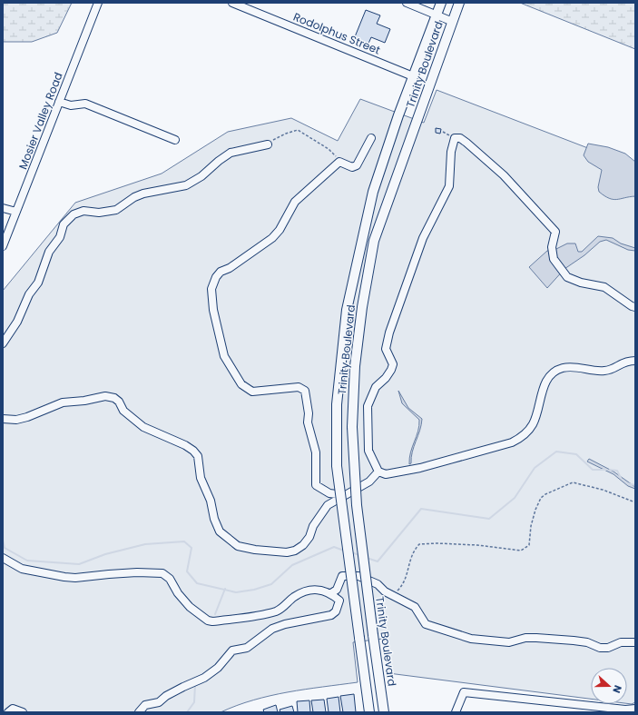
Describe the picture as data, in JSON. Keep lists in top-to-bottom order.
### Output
{
  "streets": {
    "main road": ["Trinity Boulevard"],
    "street": ["Rodolphus Street", "Mosier Valley Road"]
  },
  "crossings": [
    ["Rodolphus Street", "Trinity Boulevard"]
  ],
  "north": "right"
}
